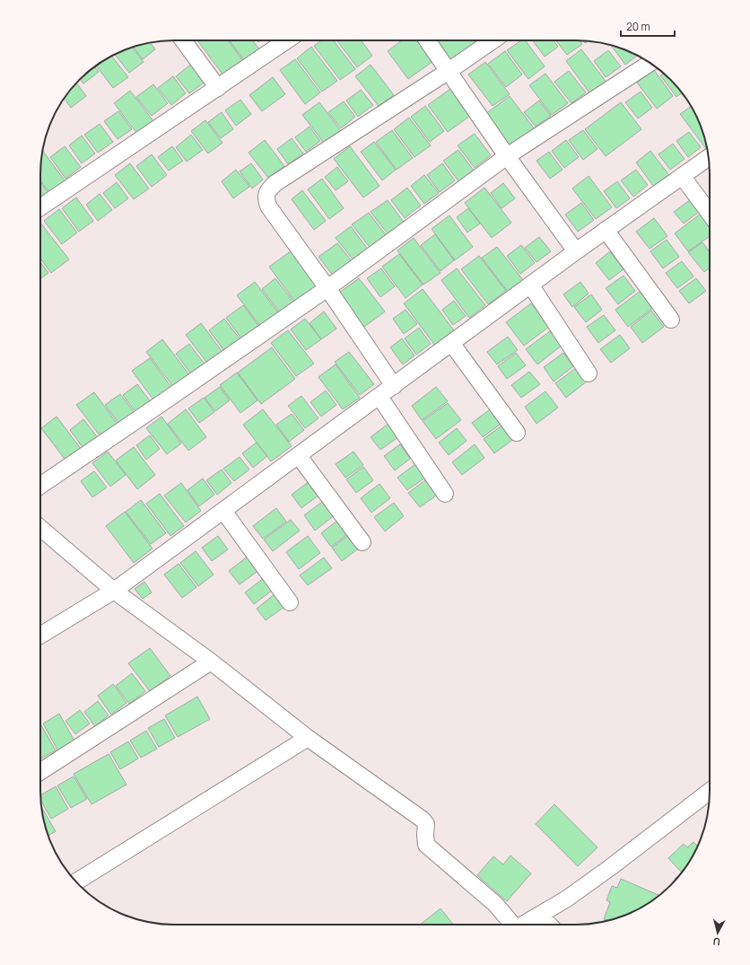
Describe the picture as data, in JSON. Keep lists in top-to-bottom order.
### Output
{
  "scale_bar": "20 m",
  "north": "bottom"
}
